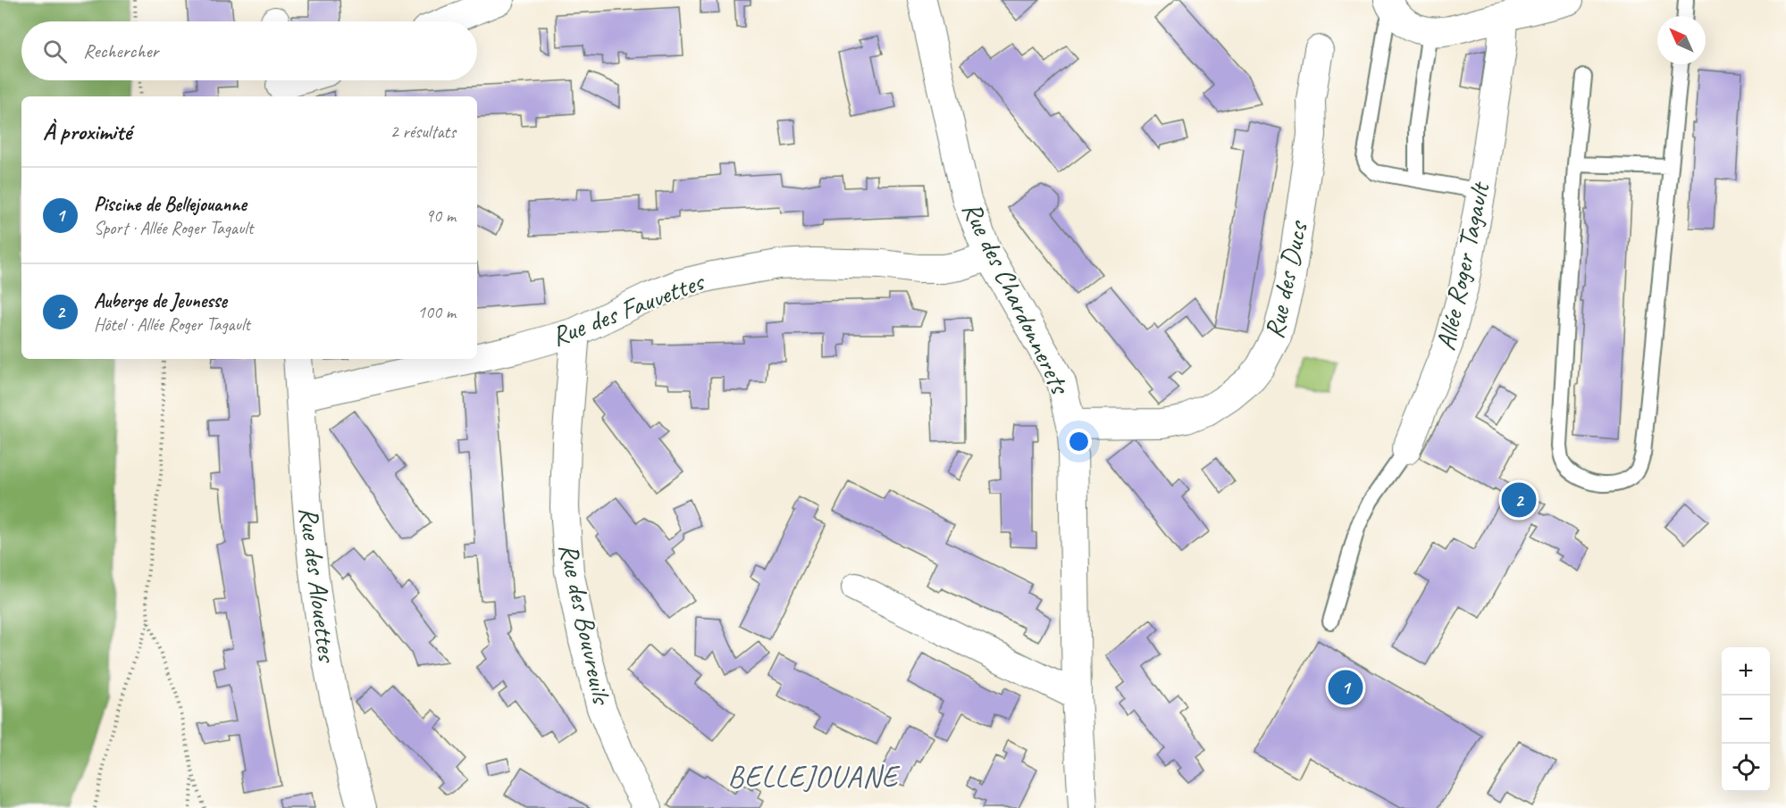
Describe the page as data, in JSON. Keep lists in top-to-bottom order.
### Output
{
  "streets": {
    "street": [
      "Allée Roger Tagault",
      "Rue des Ducs",
      "Rue des Chardonnerets",
      "Rue des Fauvettes",
      "Rue des Alouettes",
      "Rue des Bouvreuils"
    ]
  },
  "crossings": [
    ["Rue des Ducs", "Rue des Chardonnerets"],
    ["Rue des Chardonnerets", "Rue des Fauvettes"],
    ["Rue des Fauvettes", "Rue des Alouettes"],
    ["Rue des Fauvettes", "Rue des Bouvreuils"]
  ],
  "districts": ["BELLEJOUANE"],
  "north": "top left",
  "page": {
    "search": "Rechercher",
    "heading": ["À proximité", "2 résultats"],
    "list": [
      {
        "mark": "1",
        "name": "Piscine de Bellejouanne",
        "note": "Sport · Allée Roger Tagault",
        "value": "90 m"
      },
      {
        "mark": "2",
        "name": "Auberge de Jeunesse",
        "note": "Hôtel · Allée Roger Tagault",
        "value": "100 m"
      }
    ],
    "pins": ["2", "1"],
    "map_buttons": ["+", "−"]
  }
}
